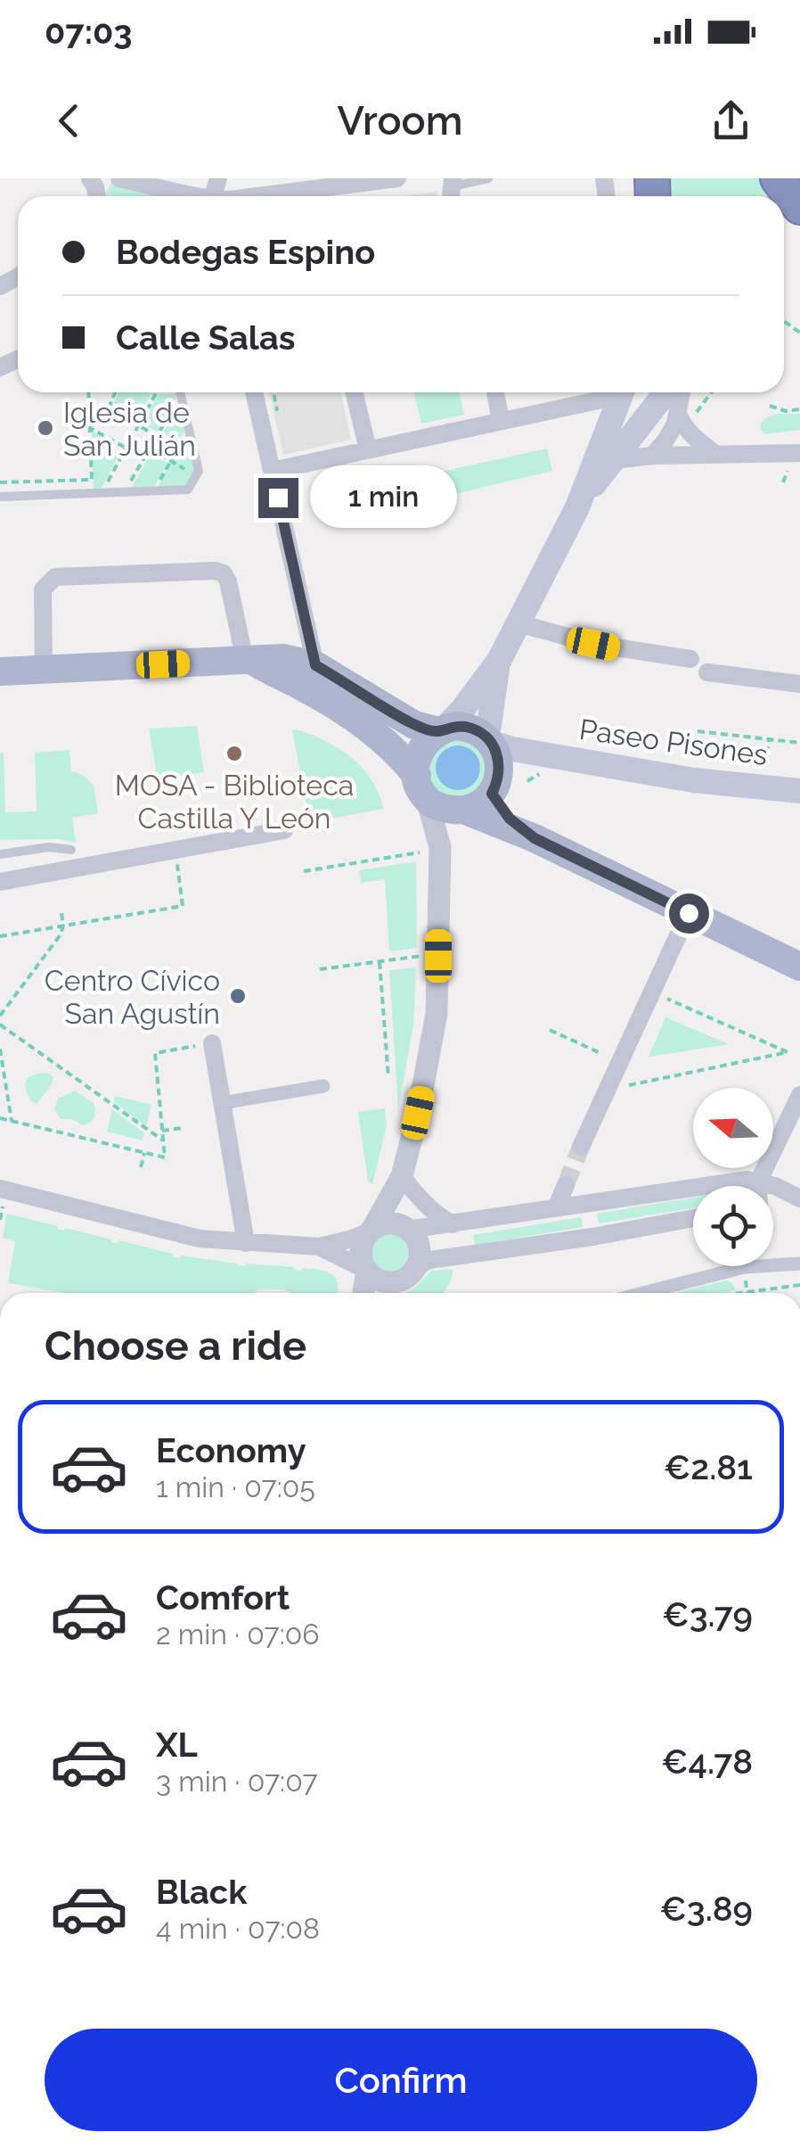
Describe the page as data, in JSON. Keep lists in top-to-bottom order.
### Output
{
  "streets": {
    "main road": ["Paseo Pisones"]
  },
  "places": ["Iglesia de San Julián", "MOSA - Biblioteca Castilla Y León", "Centro Cívico San Agustín"],
  "north": "left",
  "page": {
    "status": "07:03",
    "header": "Vroom",
    "banner": ["Bodegas Espino", "Calle Salas"],
    "bubble": "1 min",
    "heading": "Choose a ride",
    "list": [
      {
        "name": "Economy",
        "note": "1 min · 07:05",
        "value": "€2.81"
      },
      {
        "name": "Comfort",
        "note": "2 min · 07:06",
        "value": "€3.79"
      },
      {
        "name": "XL",
        "note": "3 min · 07:07",
        "value": "€4.78"
      },
      {
        "name": "Black",
        "note": "4 min · 07:08",
        "value": "€3.89"
      }
    ],
    "buttons": "Confirm"
  }
}
